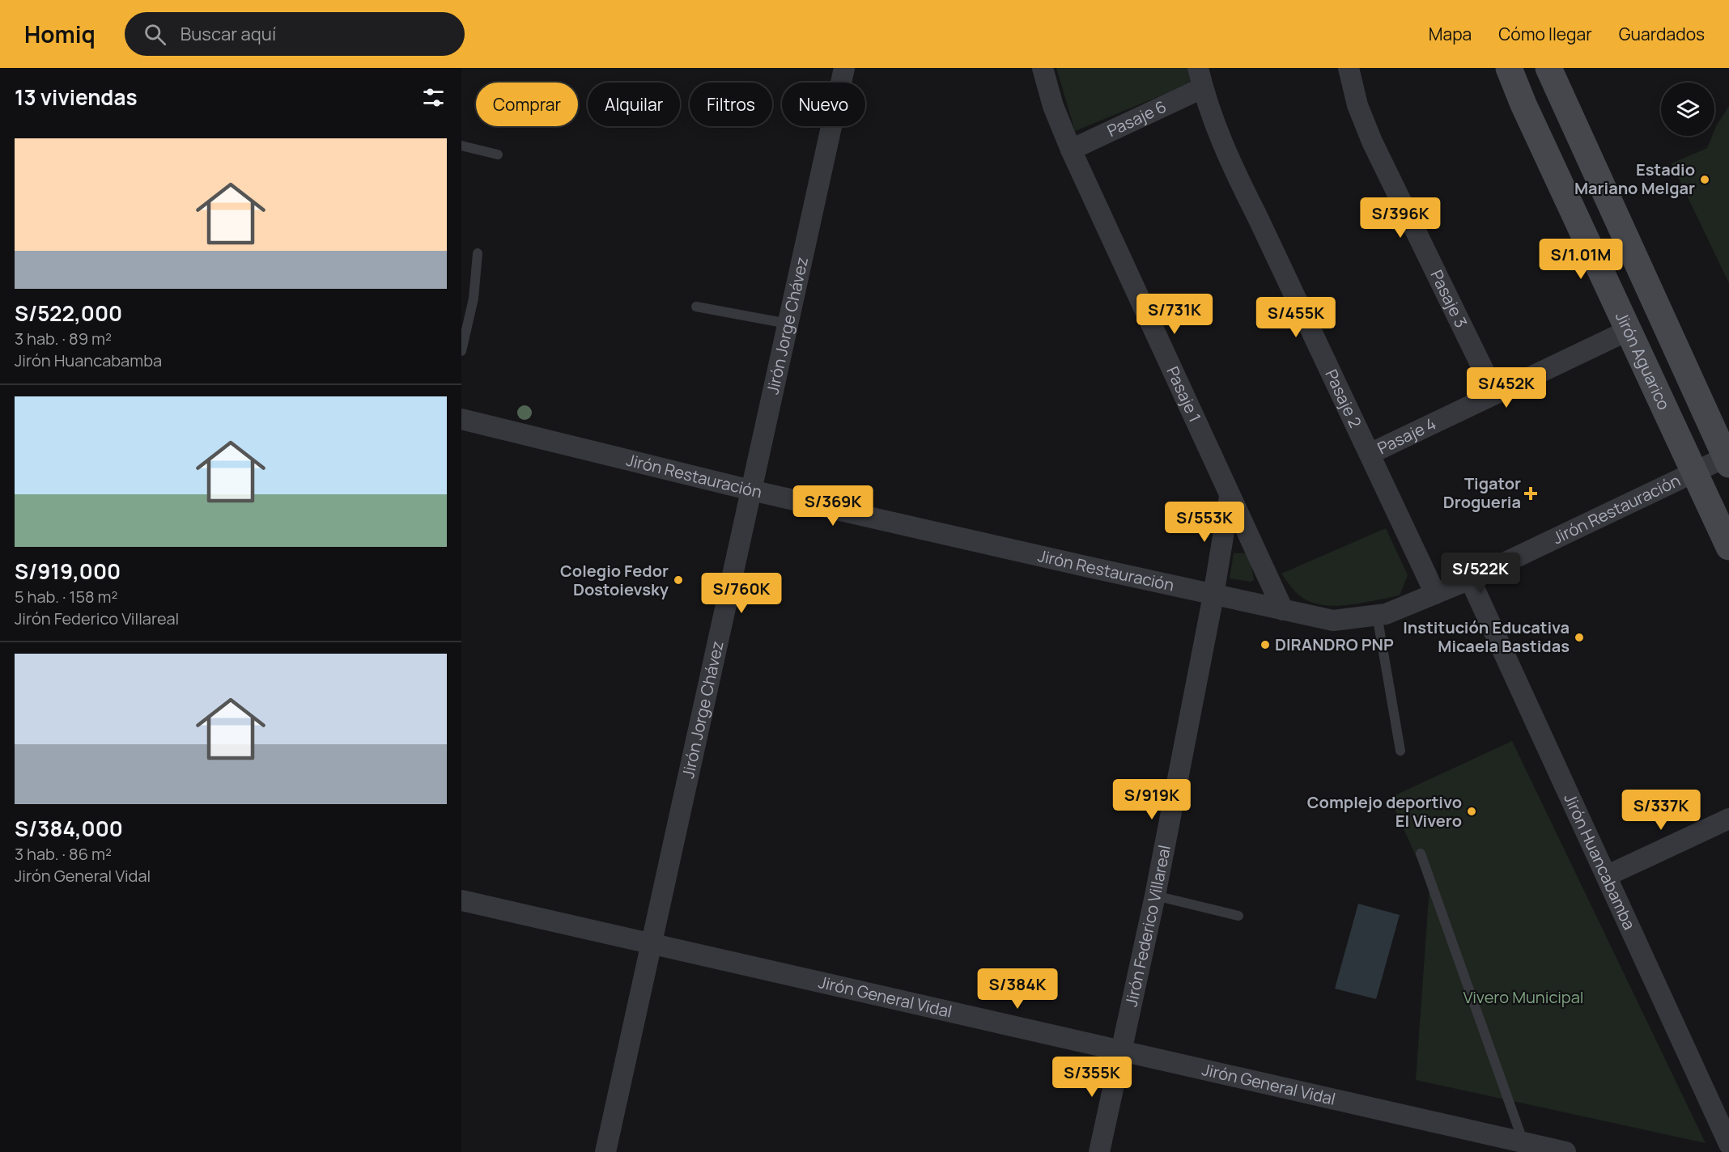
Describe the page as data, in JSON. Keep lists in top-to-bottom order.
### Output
{
  "streets": {
    "main road": ["Jirón Aguarico"],
    "street": [
      "Pasaje 6",
      "Pasaje 3",
      "Jirón Jorge Chávez",
      "Pasaje 1",
      "Pasaje 2",
      "Pasaje 4",
      "Jirón Restauración",
      "Jirón Huancabamba",
      "Jirón Federico Villareal",
      "Jirón General Vidal"
    ]
  },
  "crossings": [
    ["Pasaje 6", "Pasaje 1"],
    ["Pasaje 6", "Pasaje 2"],
    ["Pasaje 3", "Pasaje 4"],
    ["Jirón Jorge Chávez", "Jirón Restauración"],
    ["Jirón Jorge Chávez", "Jirón General Vidal"],
    ["Jirón Aguarico", "Pasaje 4"],
    ["Jirón Aguarico", "Jirón Restauración"],
    ["Pasaje 1", "Jirón Restauración"],
    ["Pasaje 1", "Jirón Federico Villareal"],
    ["Pasaje 2", "Pasaje 4"],
    ["Pasaje 2", "Jirón Restauración"],
    ["Jirón Restauración", "Jirón Huancabamba"],
    ["Jirón Restauración", "Jirón Federico Villareal"],
    ["Jirón Federico Villareal", "Jirón General Vidal"]
  ],
  "parks": ["Vivero Municipal"],
  "places": {
    "other": [
      "Estadio Mariano Melgar",
      "Colegio Fedor Dostoievsky",
      "Institución Educativa Micaela Bastidas",
      "DIRANDRO PNP",
      "Complejo deportivo El Vivero"
    ],
    "health": ["Tigator Drogueria"]
  },
  "page": {
    "header": "Homiq",
    "search": "Buscar aquí",
    "nav": ["Mapa", "Cómo llegar", "Guardados"],
    "heading": "13 viviendas",
    "chip": [
      "Comprar",
      "Alquilar",
      "Filtros",
      "Nuevo"
    ],
    "list": [
      {
        "name": "S/522,000",
        "note": "3 hab. · 89 m² · Jirón Huancabamba"
      },
      {
        "name": "S/919,000",
        "note": "5 hab. · 158 m² · Jirón Federico Villareal"
      },
      {
        "name": "S/384,000",
        "note": "3 hab. · 86 m² · Jirón General Vidal"
      }
    ],
    "price": [
      "S/396K",
      "S/1.01M",
      "S/731K",
      "S/455K",
      "S/452K",
      "S/369K",
      "S/553K",
      "S/522K",
      "S/760K",
      "S/919K",
      "S/337K",
      "S/384K",
      "S/355K"
    ]
  }
}
